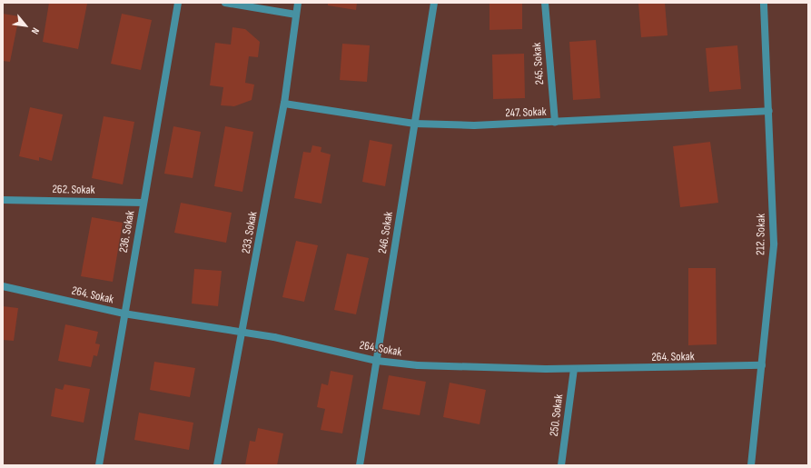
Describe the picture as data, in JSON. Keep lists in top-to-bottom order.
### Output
{
  "streets": {
    "street": [
      "245. Sokak",
      "247. Sokak",
      "262. Sokak",
      "236. Sokak",
      "233. Sokak",
      "246. Sokak",
      "212. Sokak",
      "264. Sokak",
      "250. Sokak"
    ]
  },
  "crossings": [
    ["245. Sokak", "247. Sokak"],
    ["247. Sokak", "233. Sokak"],
    ["247. Sokak", "246. Sokak"],
    ["247. Sokak", "212. Sokak"],
    ["262. Sokak", "236. Sokak"],
    ["236. Sokak", "264. Sokak"],
    ["233. Sokak", "264. Sokak"],
    ["246. Sokak", "264. Sokak"],
    ["212. Sokak", "264. Sokak"],
    ["264. Sokak", "250. Sokak"]
  ],
  "north": "bottom right"
}
